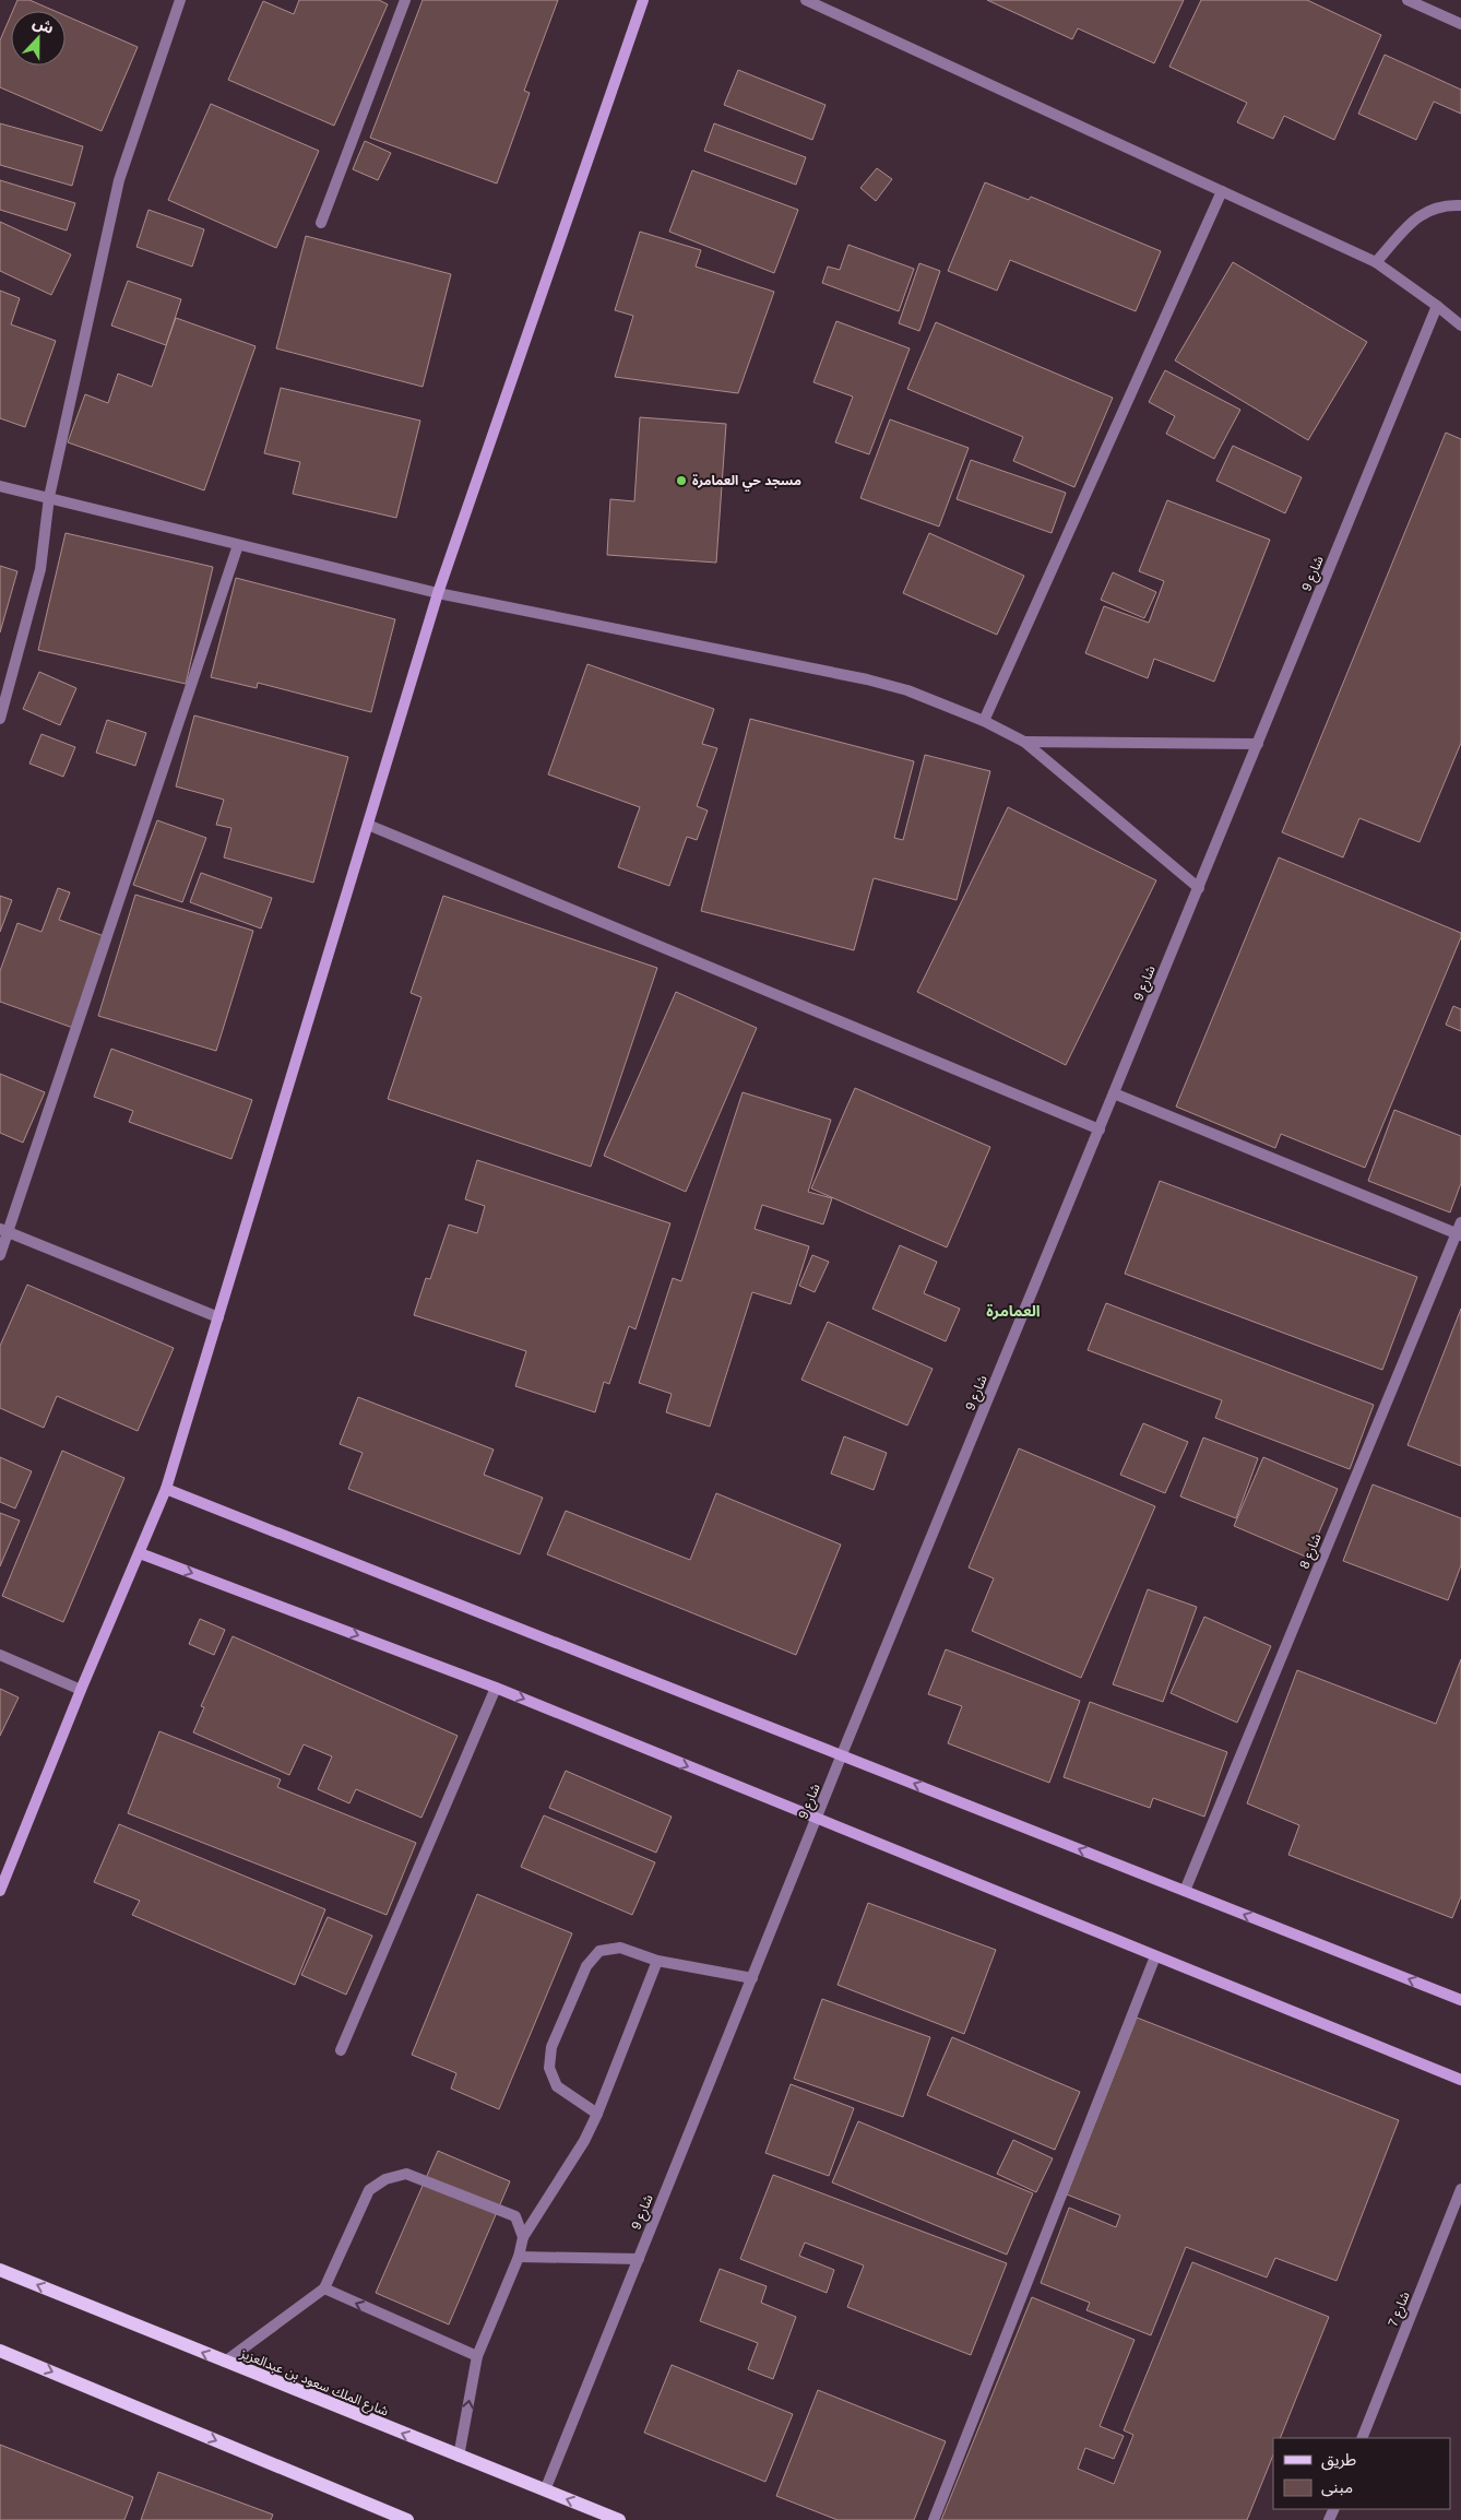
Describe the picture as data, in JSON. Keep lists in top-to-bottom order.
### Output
{
  "streets": {
    "main road": ["شارع الملك سعود بن عبدالعزيز"],
    "street": ["شارع 9", "شارع 8", "شارع 7"]
  },
  "crossings": [
    ["شارع 9", "شارع الملك سعود بن عبدالعزيز"]
  ],
  "districts": ["العمامرة"],
  "places": ["مسجد حي العمامرة"],
  "legend": ["طريق", "مبنى"],
  "north": "top"
}
